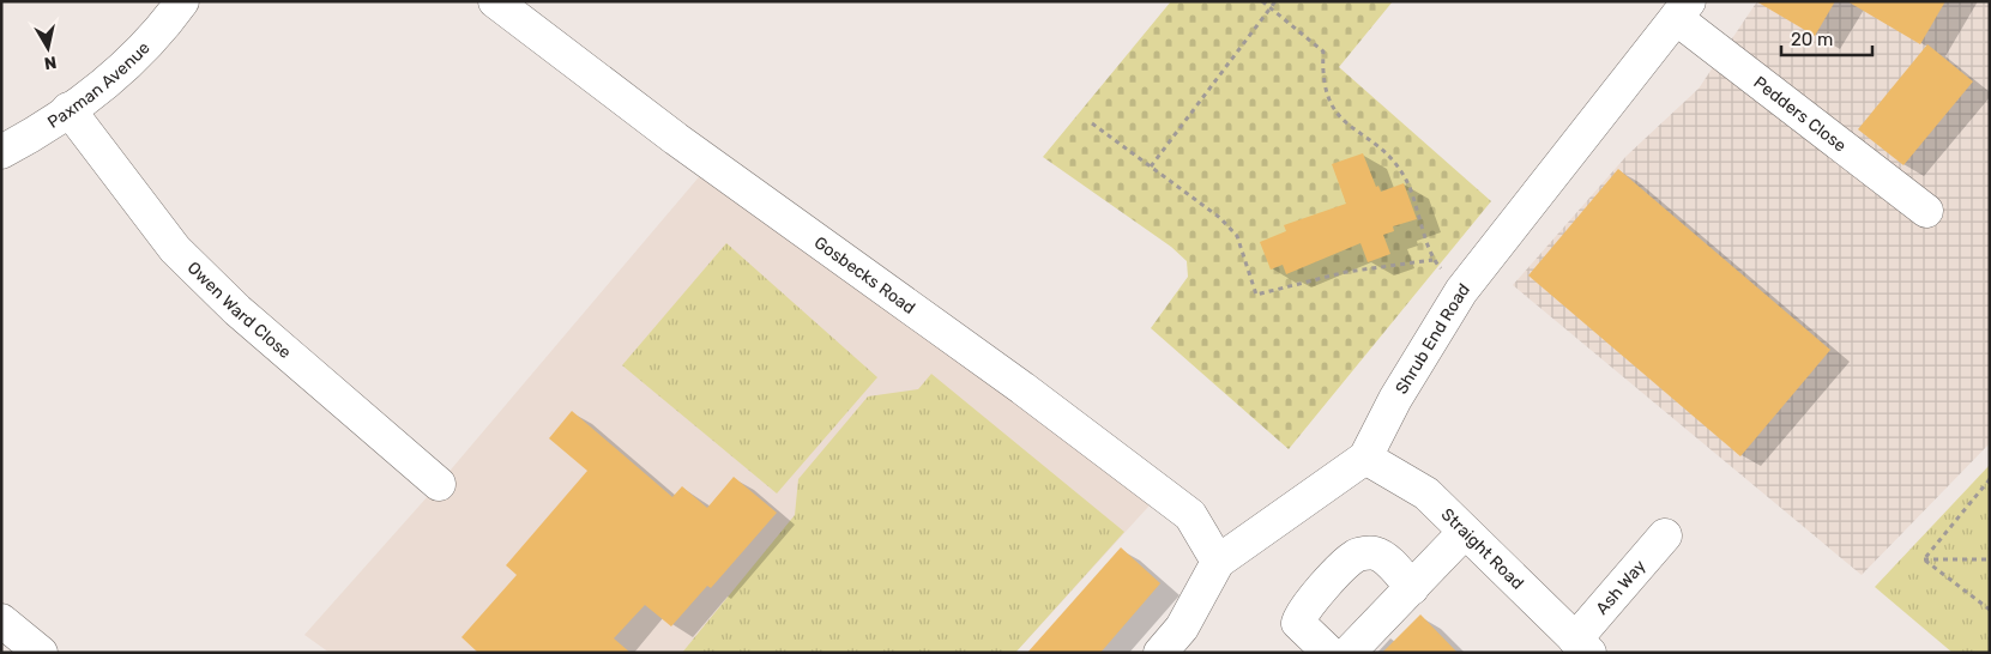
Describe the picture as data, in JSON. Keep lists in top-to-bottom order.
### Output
{
  "streets": {
    "street": [
      "Paxman Avenue",
      "Pedders Close",
      "Gosbecks Road",
      "Owen Ward Close",
      "Shrub End Road",
      "Straight Road",
      "Ash Way"
    ]
  },
  "crossings": [
    ["Paxman Avenue", "Owen Ward Close"],
    ["Pedders Close", "Shrub End Road"],
    ["Gosbecks Road", "Shrub End Road"],
    ["Shrub End Road", "Straight Road"],
    ["Straight Road", "Ash Way"]
  ],
  "scale_bar": "20 m",
  "north": "bottom"
}
